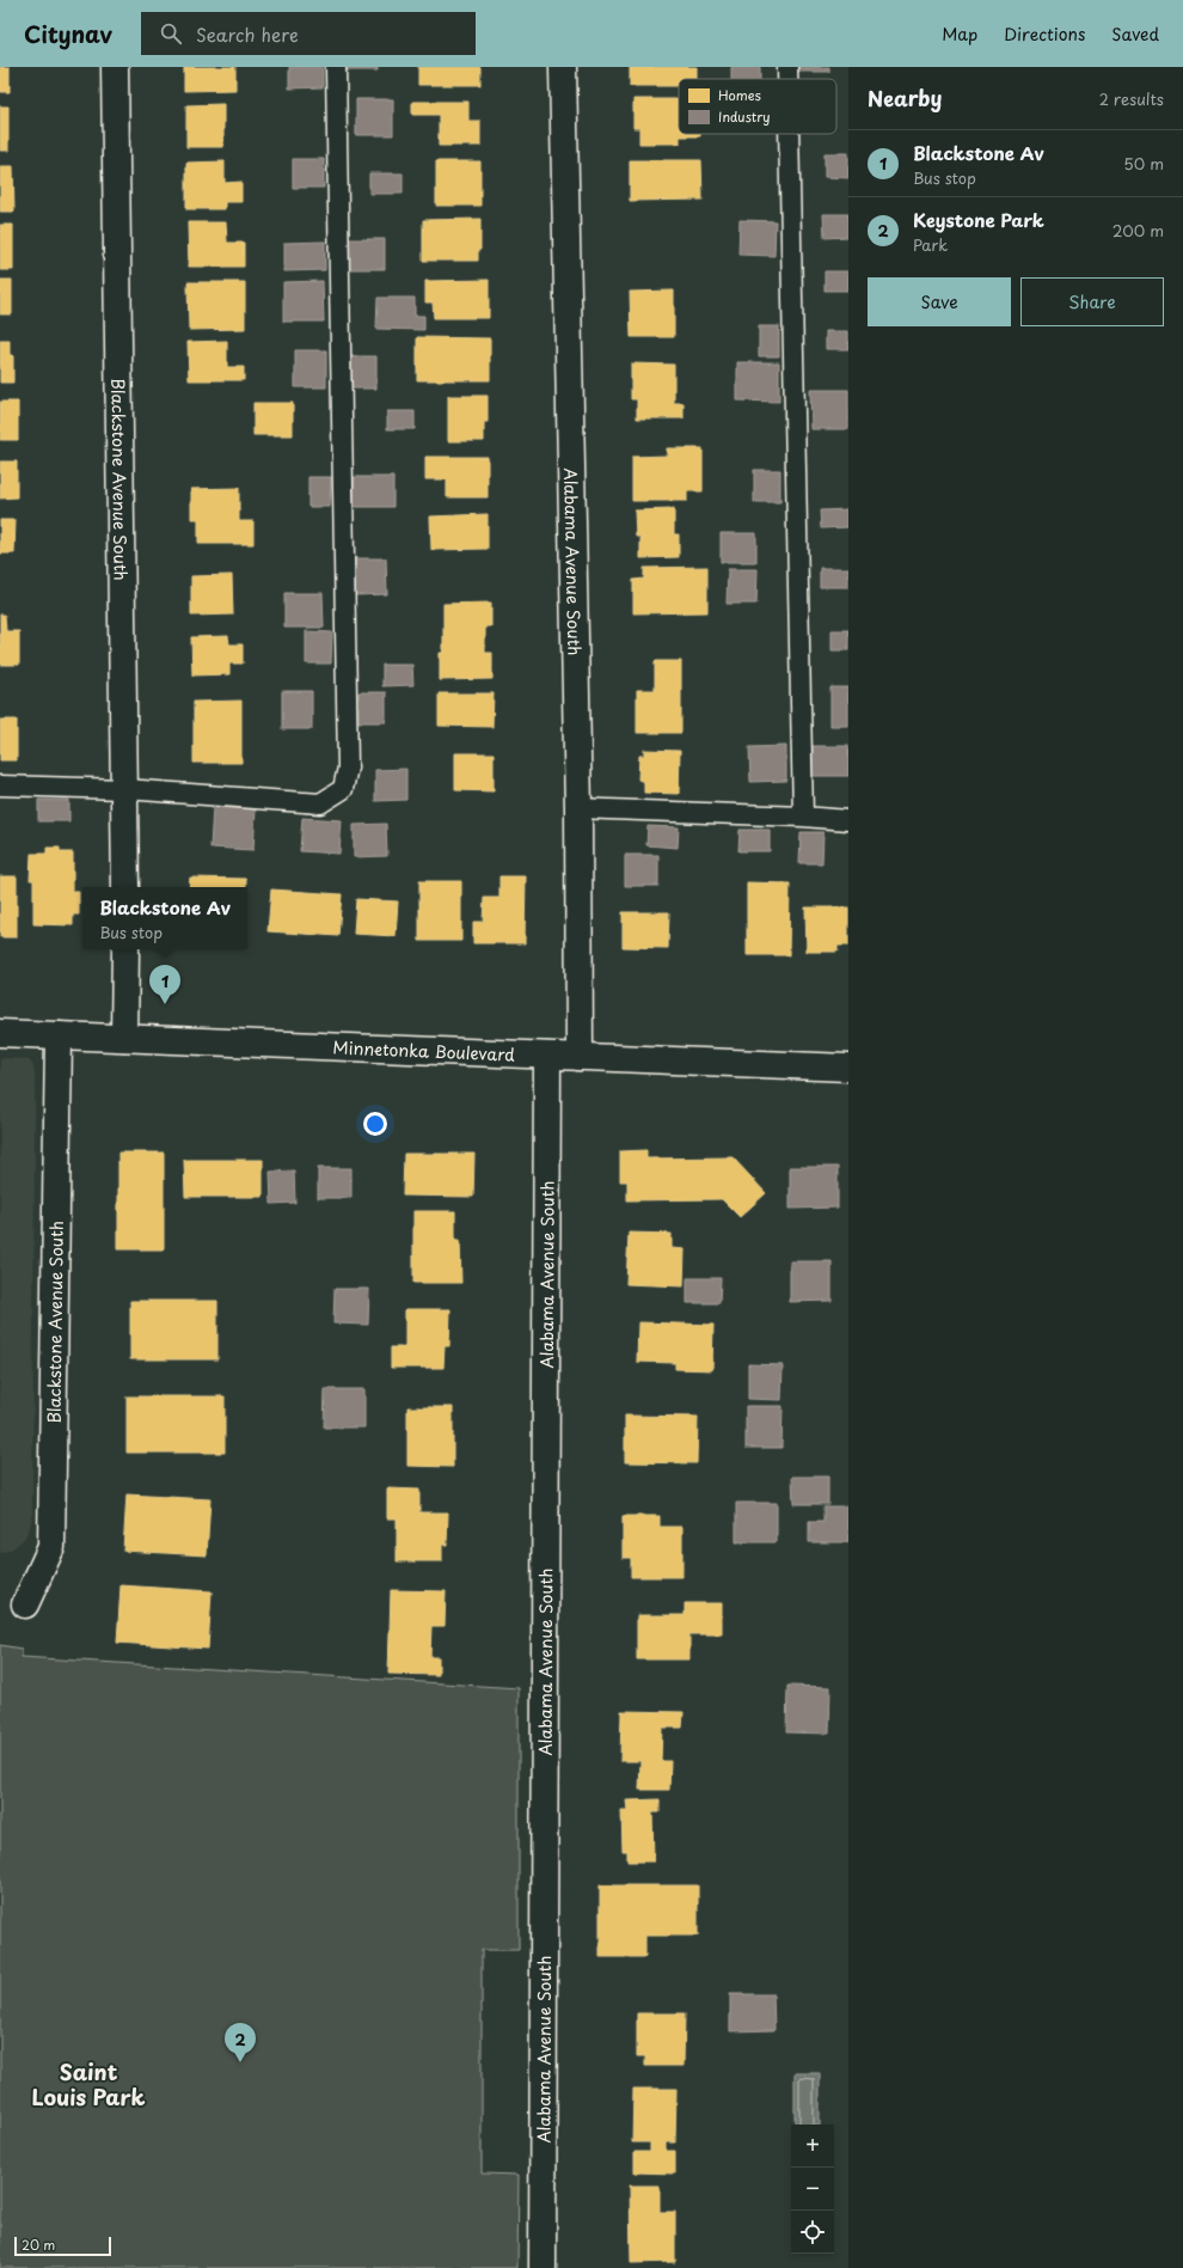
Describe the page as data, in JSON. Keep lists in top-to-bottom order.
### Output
{
  "streets": {
    "street": ["Blackstone Avenue South", "Alabama Avenue South", "Minnetonka Boulevard"]
  },
  "crossings": [
    ["Blackstone Avenue South", "Minnetonka Boulevard"],
    ["Alabama Avenue South", "Minnetonka Boulevard"]
  ],
  "districts": ["Saint Louis Park"],
  "legend": ["Homes", "Industry"],
  "scale_bar": "20 m",
  "page": {
    "header": "Citynav",
    "search": "Search here",
    "nav": ["Map", "Directions", "Saved"],
    "heading": ["Nearby", "2 results"],
    "list": [
      {
        "mark": "1",
        "name": "Blackstone Av",
        "note": "Bus stop",
        "value": "50 m"
      },
      {
        "mark": "2",
        "name": "Keystone Park",
        "note": "Park",
        "value": "200 m"
      }
    ],
    "buttons": ["Save", "Share"],
    "popup": ["Blackstone Av", "Bus stop"],
    "pins": ["1", "2"],
    "map_buttons": ["+", "−"],
    "scale": "20 m"
  }
}
